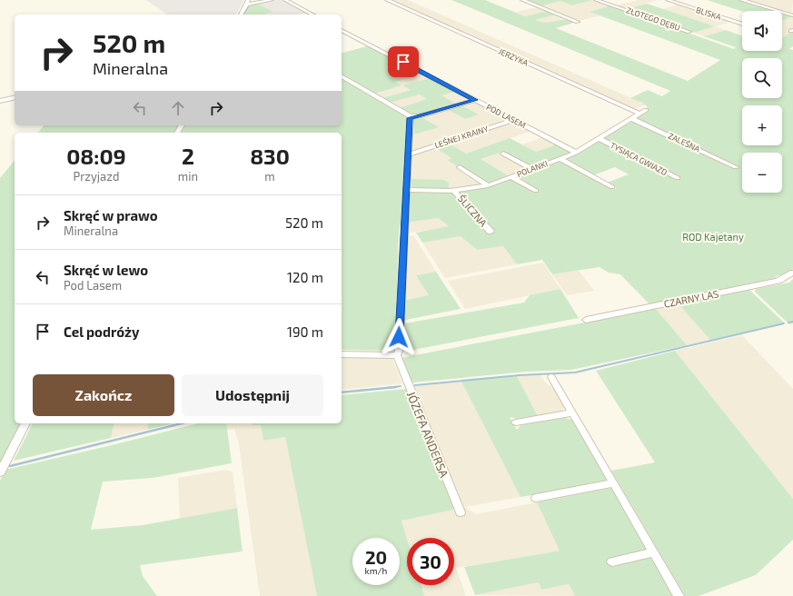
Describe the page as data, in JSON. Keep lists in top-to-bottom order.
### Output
{
  "streets": {
    "street": [
      "BLISKA",
      "ZŁOTEGO DĘBU",
      "JERZYKA",
      "POD LASEM",
      "LEŚNEJ KRAINY",
      "ZALEŚNA",
      "TYSIĄCA GWIAZD",
      "POLANKI",
      "ŚLICZNA",
      "CZARNY LAS",
      "JÓZEFA ANDERSA"
    ]
  },
  "crossings": [
    ["JERZYKA", "POLANKI"],
    ["POD LASEM", "LEŚNEJ KRAINY"],
    ["POD LASEM", "POLANKI"],
    ["ZALEŚNA", "POLANKI"],
    ["TYSIĄCA GWIAZD", "POLANKI"],
    ["POLANKI", "ŚLICZNA"]
  ],
  "parks": ["ROD Kajetany"],
  "page": {
    "map_buttons": ["+", "−"],
    "turn": ["520 m", "Mineralna"],
    "eta": [
      "08:09",
      "Przyjazd",
      "2",
      "min",
      "830",
      "m"
    ],
    "list": [
      {
        "name": "Skręć w prawo",
        "note": "Mineralna",
        "value": "520 m"
      },
      {
        "name": "Skręć w lewo",
        "note": "Pod Lasem",
        "value": "120 m"
      },
      {
        "name": "Cel podróży",
        "value": "190 m"
      }
    ],
    "buttons": ["Zakończ", "Udostępnij"],
    "speed": "20 km/h",
    "limit": "30"
  }
}
